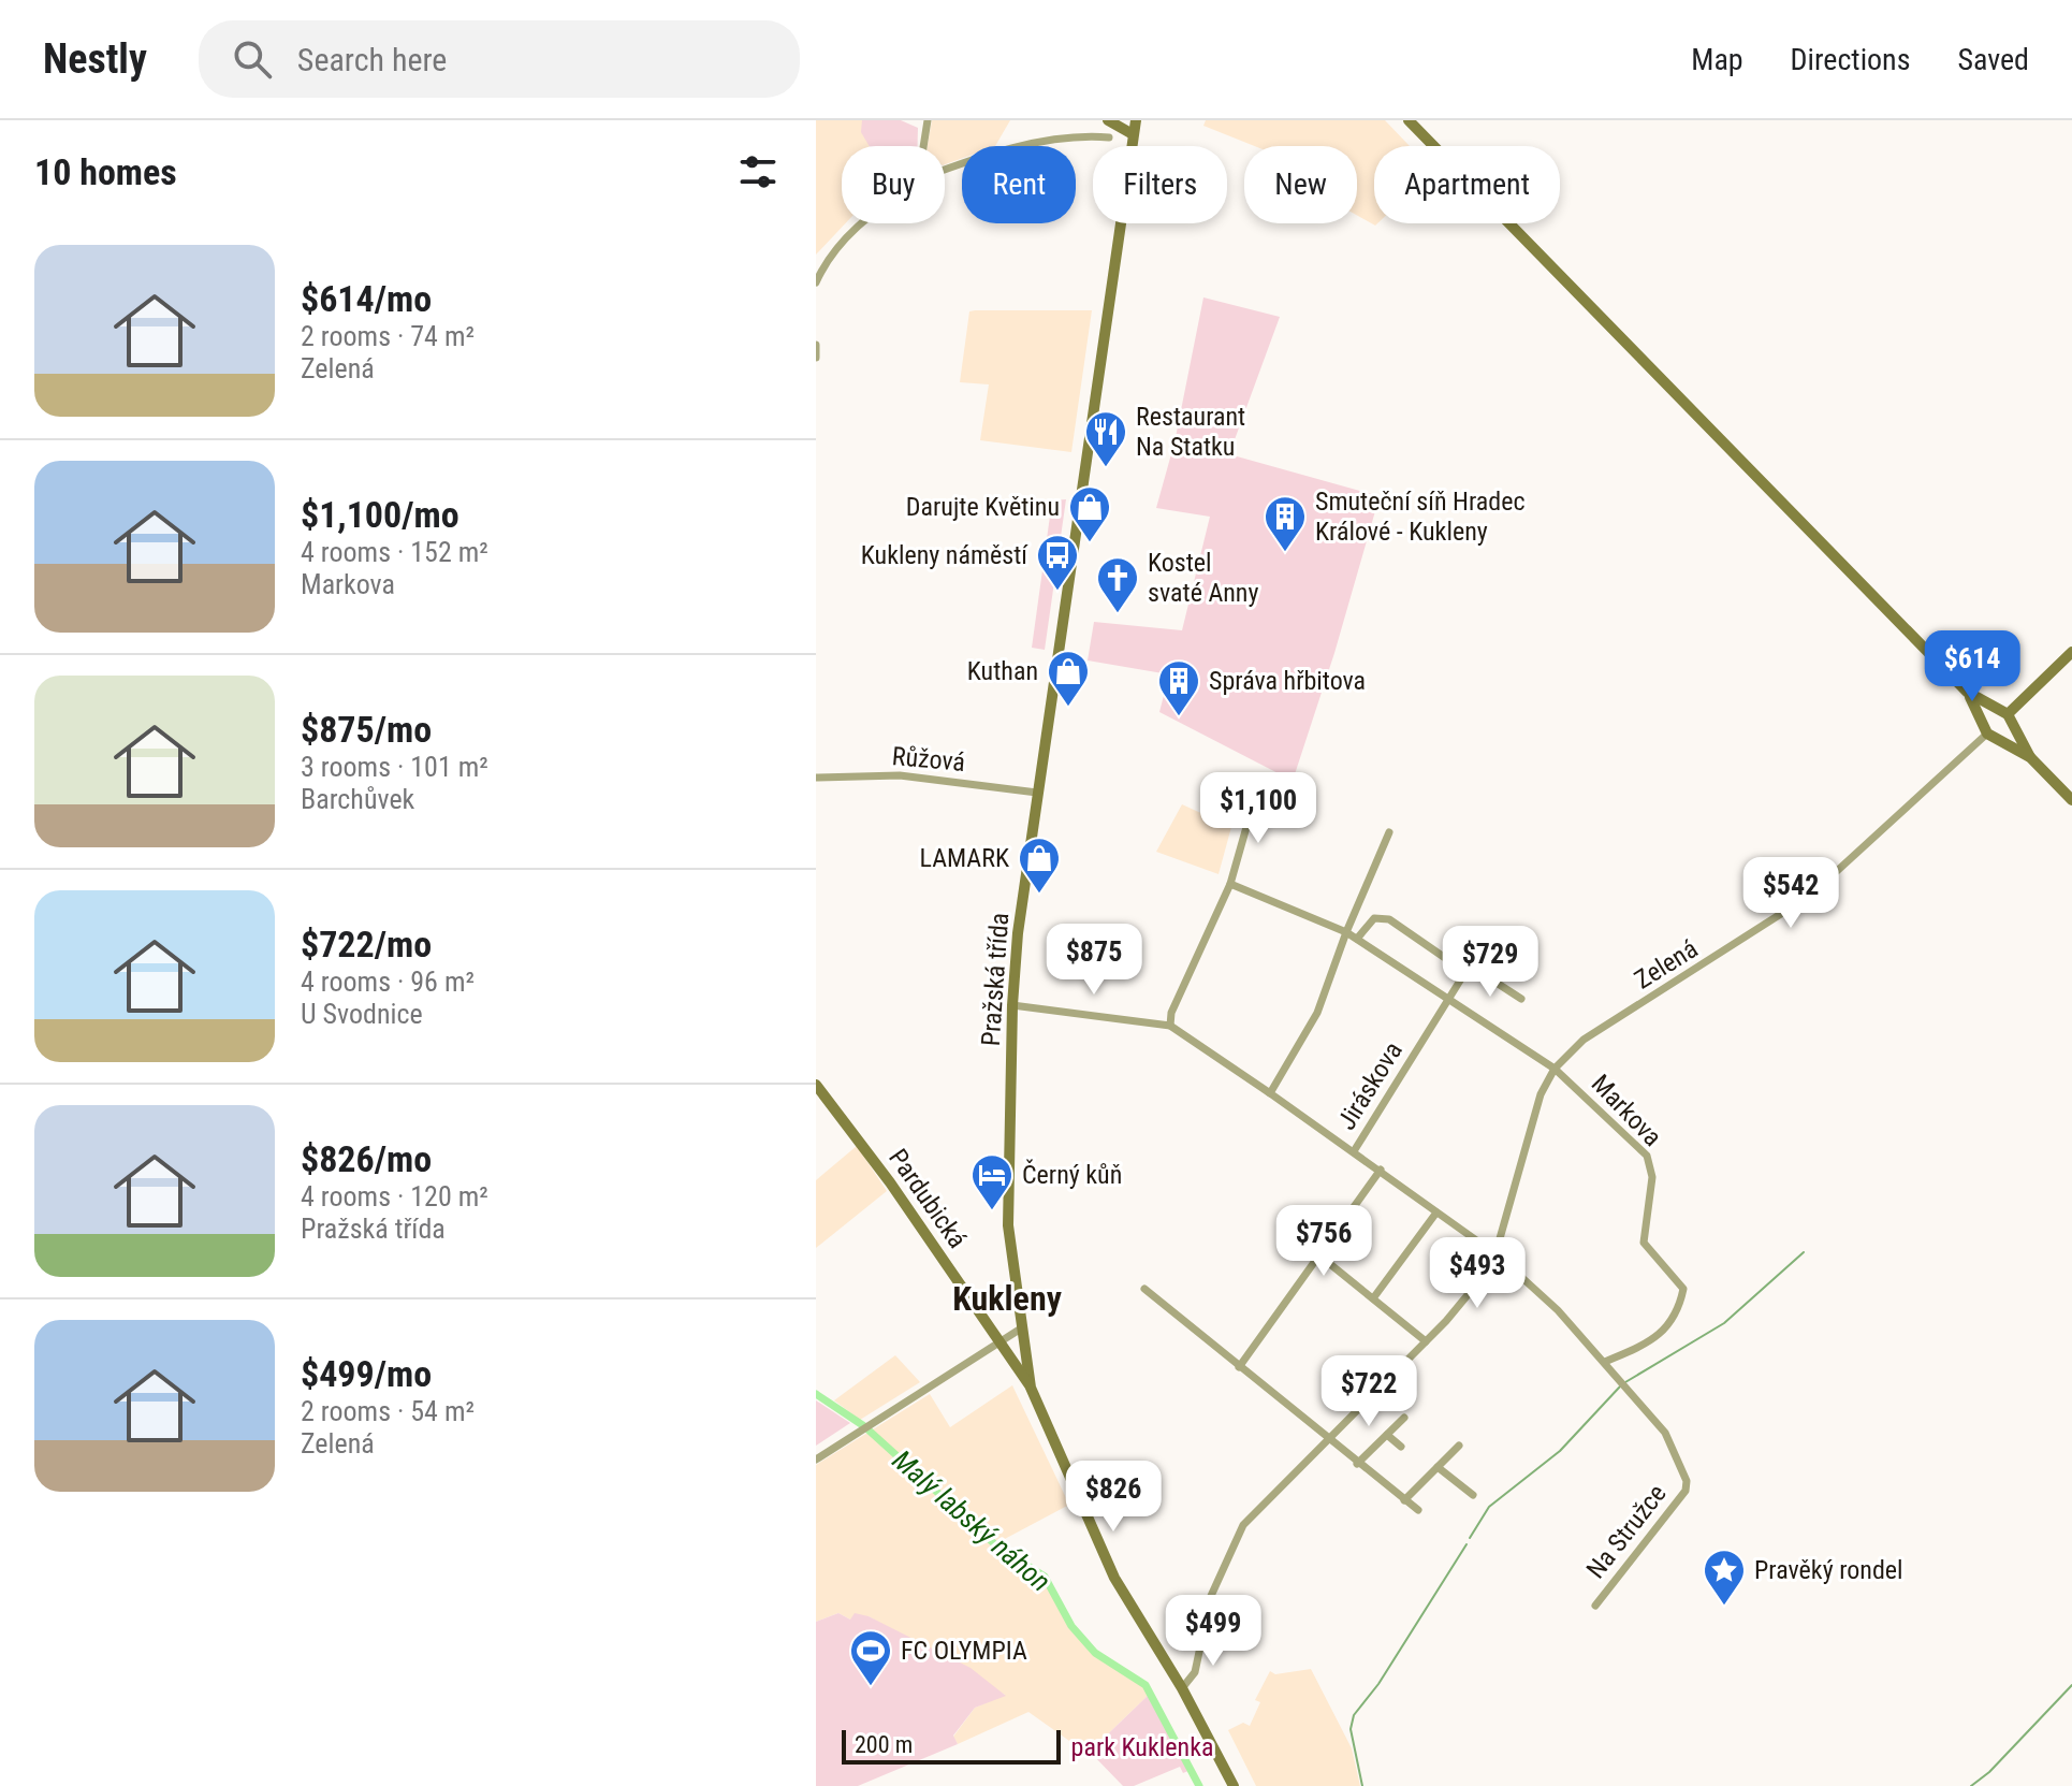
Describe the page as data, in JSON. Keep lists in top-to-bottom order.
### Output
{
  "streets": {
    "street": [
      "Růžová",
      "Zelená",
      "Pražská třída",
      "Jiráskova",
      "Markova",
      "Pardubická",
      "Na Stružce"
    ]
  },
  "crossings": [
    ["Růžová", "Pražská třída"],
    ["Zelená", "Pražská třída"],
    ["Zelená", "Jiráskova"],
    ["Zelená", "Markova"],
    ["Pražská třída", "Pardubická"],
    ["Jiráskova", "Markova"],
    ["Markova", "Na Stružce"]
  ],
  "districts": ["Kukleny"],
  "water": ["Malý labský náhon"],
  "parks": ["park Kuklenka"],
  "places": {
    "restaurant": ["Restaurant Na Statku"],
    "shop": ["Darujte Květinu", "Kuthan", "LAMARK"],
    "building": ["Smuteční síň Hradec Králové - Kukleny", "Správa hřbitova"],
    "bus stop": ["Kukleny náměstí"],
    "church": ["Kostel svaté Anny"],
    "hotel": ["Černý kůň"],
    "place": ["Pravěký rondel"],
    "sports": ["FC OLYMPIA"]
  },
  "scale_bar": "200 m",
  "page": {
    "header": "Nestly",
    "search": "Search here",
    "nav": ["Map", "Directions", "Saved"],
    "heading": "10 homes",
    "chip": [
      "Buy",
      "Rent",
      "Filters",
      "New",
      "Apartment"
    ],
    "list": [
      {
        "name": "$614/mo",
        "note": "2 rooms · 74 m² · Zelená"
      },
      {
        "name": "$1,100/mo",
        "note": "4 rooms · 152 m² · Markova"
      },
      {
        "name": "$875/mo",
        "note": "3 rooms · 101 m² · Barchůvek"
      },
      {
        "name": "$722/mo",
        "note": "4 rooms · 96 m² · U Svodnice"
      },
      {
        "name": "$826/mo",
        "note": "4 rooms · 120 m² · Pražská třída"
      },
      {
        "name": "$499/mo",
        "note": "2 rooms · 54 m² · Zelená"
      }
    ],
    "price": [
      "$614",
      "$1,100",
      "$542",
      "$875",
      "$729",
      "$756",
      "$493",
      "$722",
      "$826",
      "$499"
    ],
    "scale": "200 m"
  }
}
